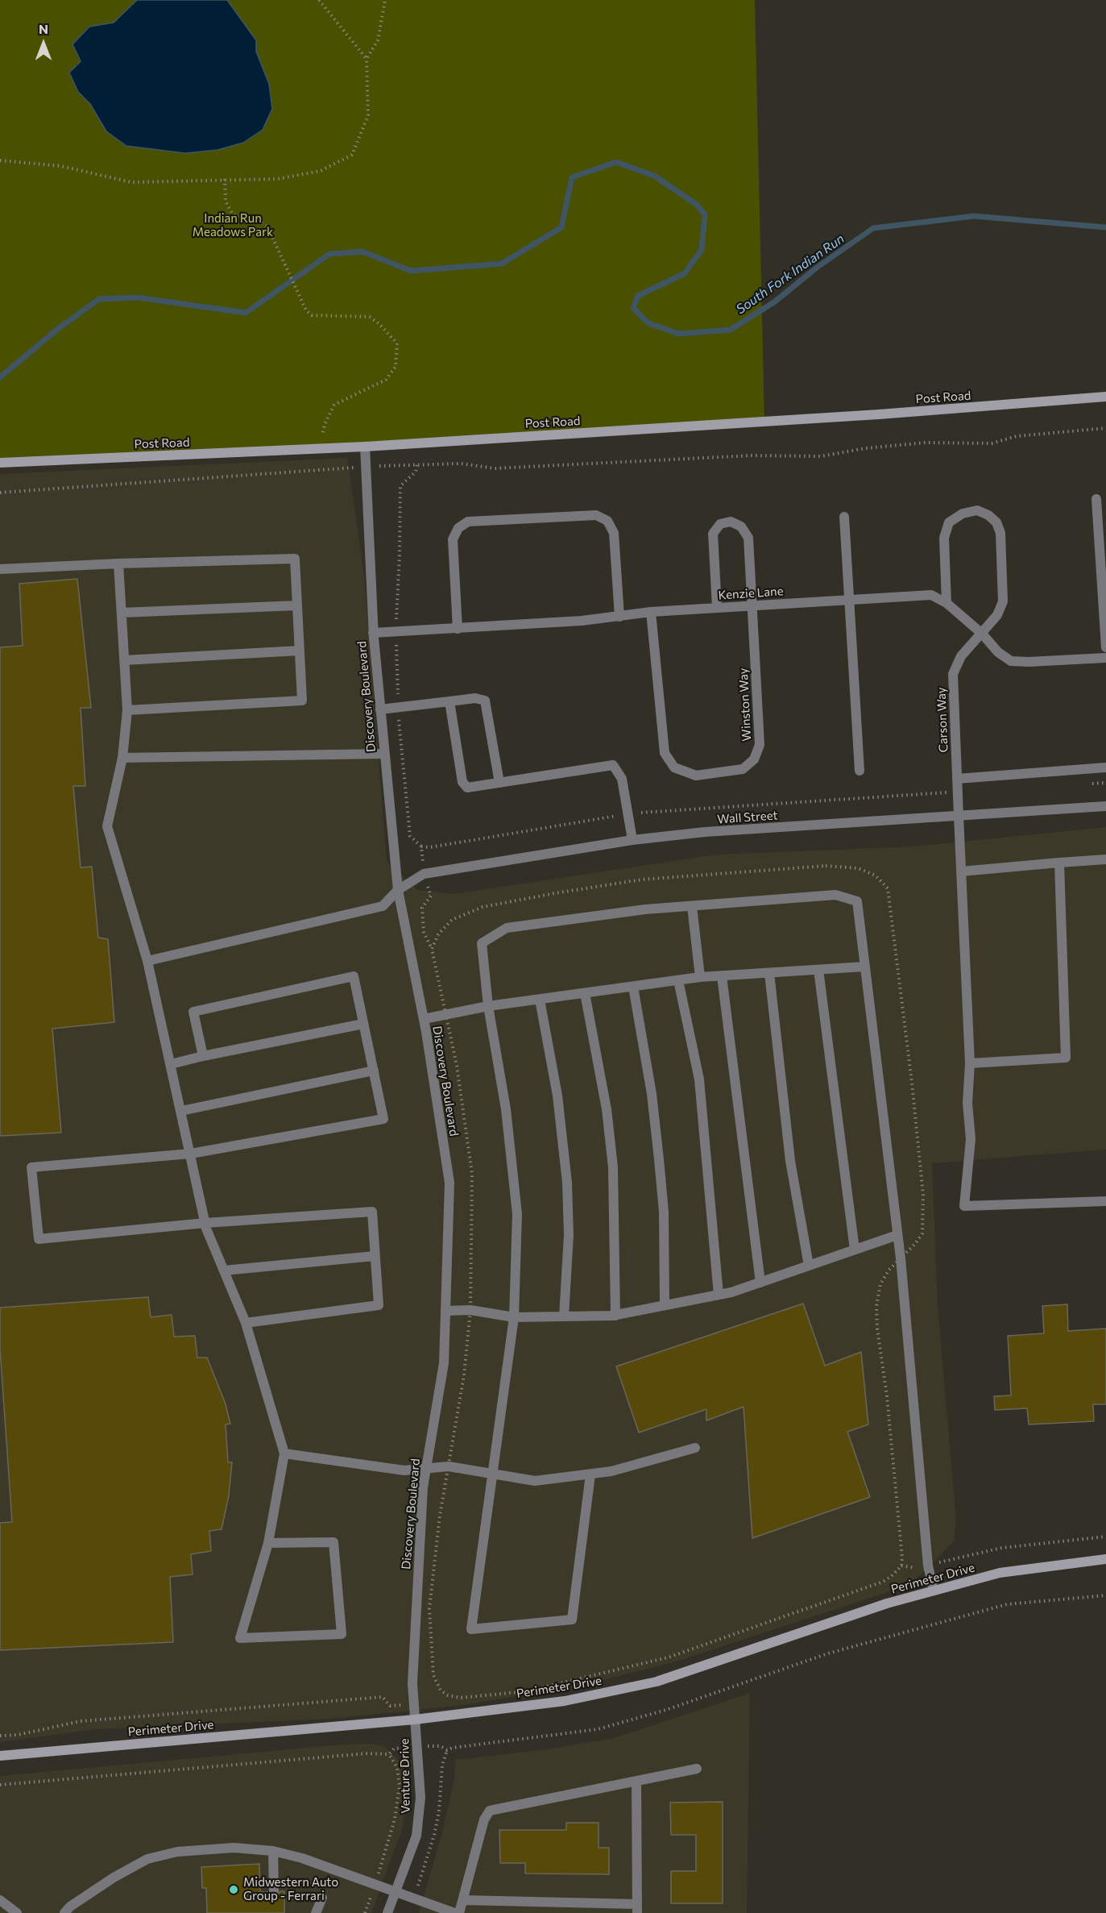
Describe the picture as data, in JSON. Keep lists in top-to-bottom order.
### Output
{
  "streets": {
    "main road": ["Post Road", "Perimeter Drive"],
    "street": [
      "Kenzie Lane",
      "Discovery Boulevard",
      "Winston Way",
      "Carson Way",
      "Wall Street",
      "Venture Drive"
    ]
  },
  "crossings": [
    ["Post Road", "Discovery Boulevard"],
    ["Kenzie Lane", "Discovery Boulevard"],
    ["Kenzie Lane", "Winston Way"],
    ["Kenzie Lane", "Carson Way"],
    ["Discovery Boulevard", "Wall Street"],
    ["Discovery Boulevard", "Perimeter Drive"],
    ["Discovery Boulevard", "Venture Drive"],
    ["Carson Way", "Wall Street"],
    ["Perimeter Drive", "Venture Drive"]
  ],
  "water": ["South Fork Indian Run"],
  "parks": ["Indian Run Meadows Park"],
  "places": ["Midwestern Auto Group - Ferrari"],
  "north": "top"
}
